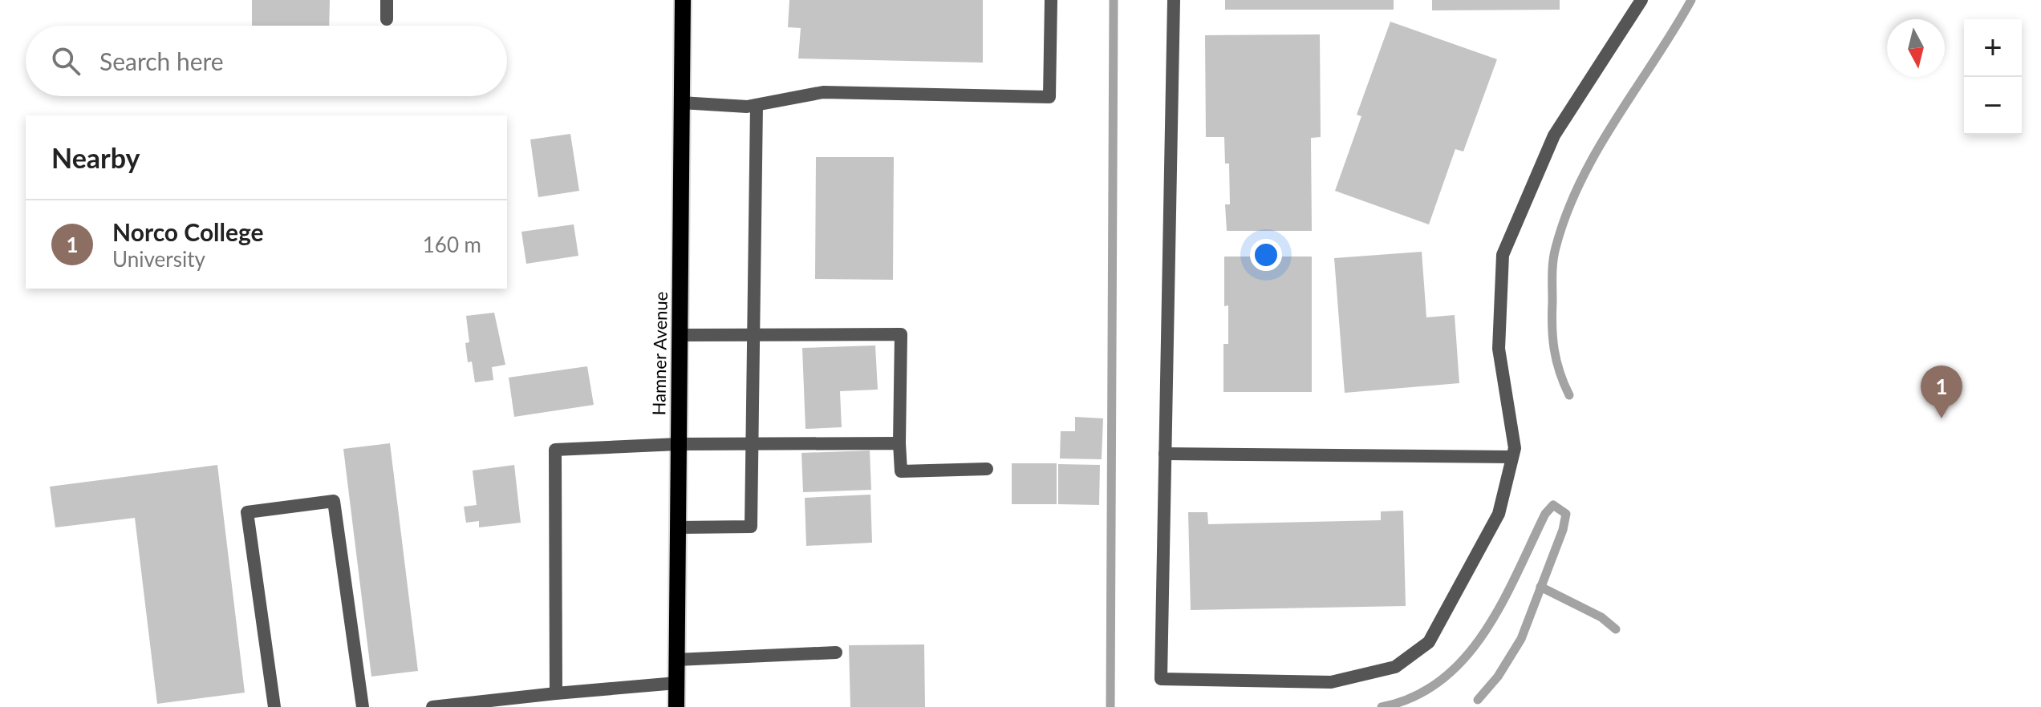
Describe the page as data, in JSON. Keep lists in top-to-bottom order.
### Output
{
  "streets": {
    "main road": ["Hamner Avenue"]
  },
  "north": "bottom",
  "page": {
    "map_buttons": ["+", "−"],
    "search": "Search here",
    "heading": "Nearby",
    "list": [
      {
        "mark": "1",
        "name": "Norco College",
        "note": "University",
        "value": "160 m"
      }
    ],
    "pins": "1"
  }
}
